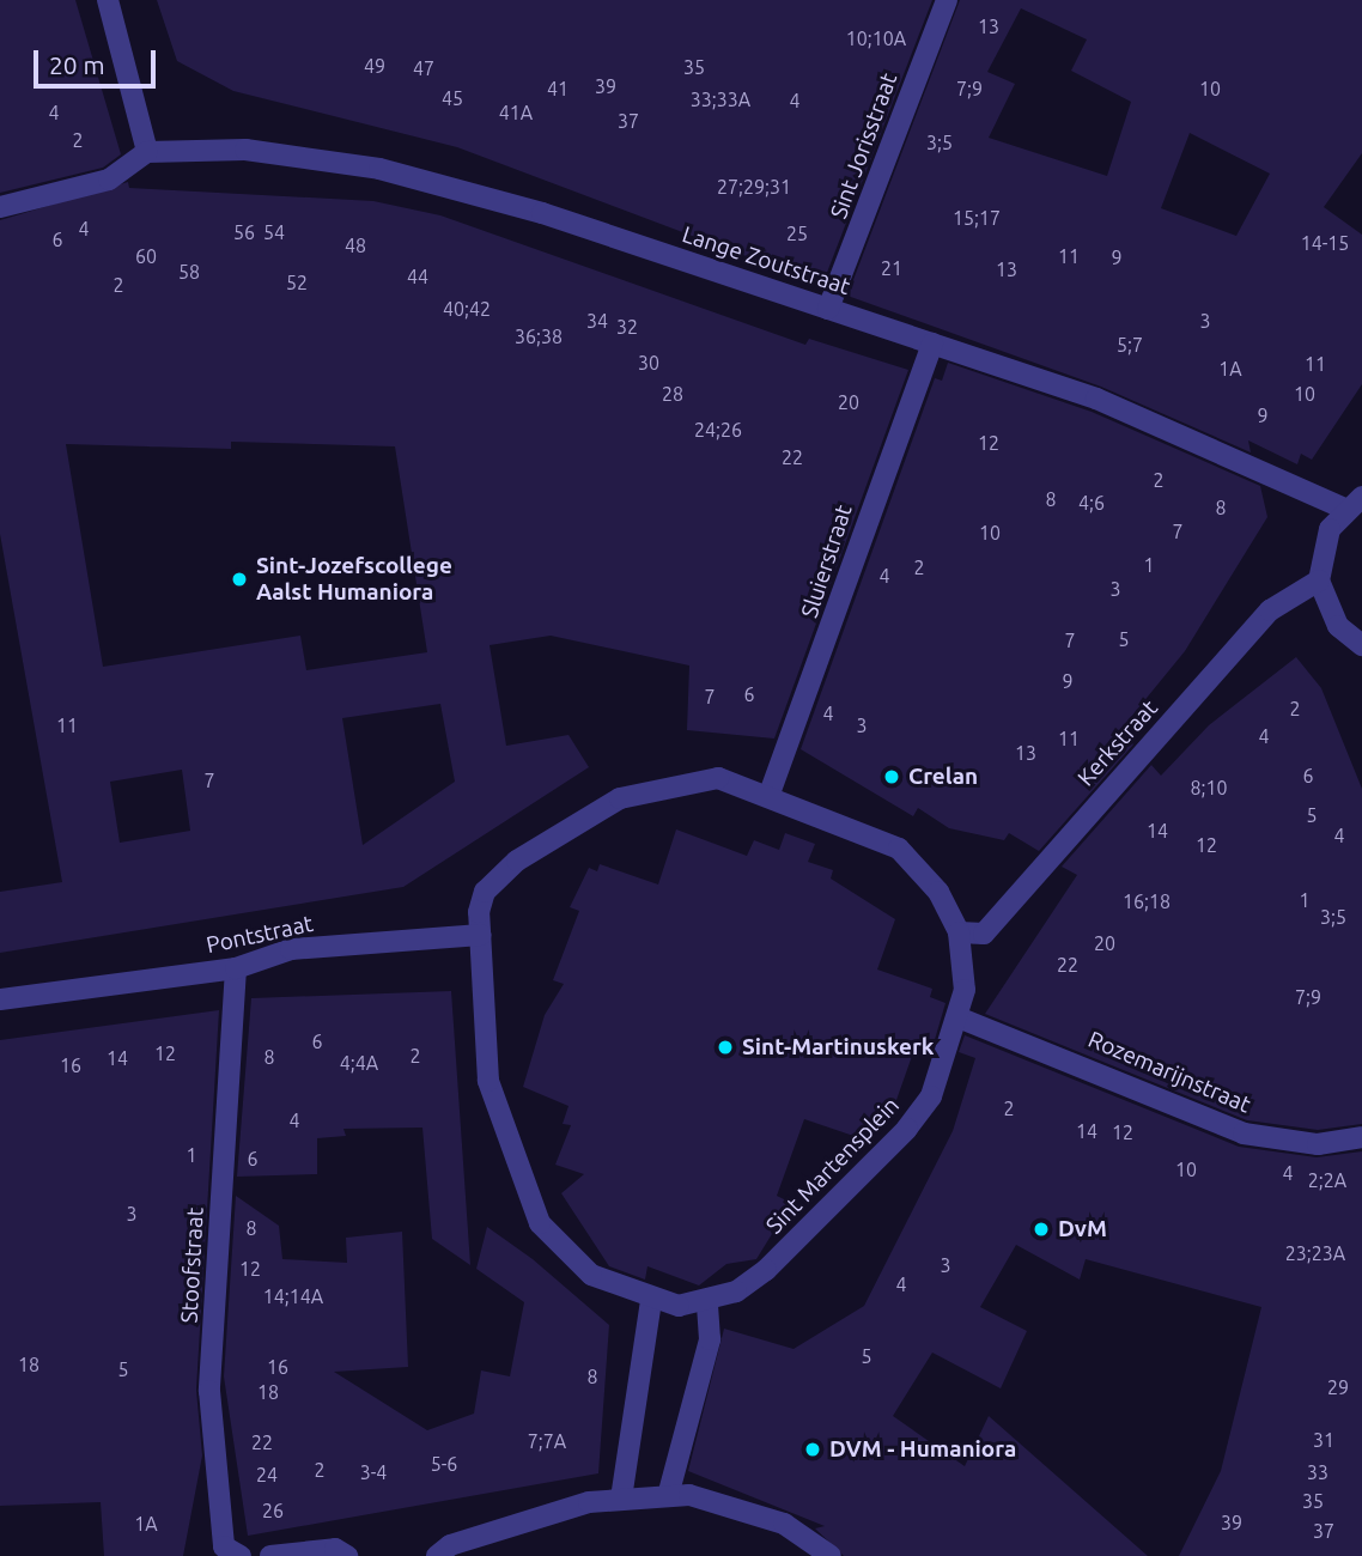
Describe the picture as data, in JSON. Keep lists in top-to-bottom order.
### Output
{
  "streets": {
    "street": [
      "Sint Jorisstraat",
      "Lange Zoutstraat",
      "Sluierstraat",
      "Kerkstraat",
      "Pontstraat",
      "Rozemarijnstraat",
      "Sint Martensplein",
      "Stoofstraat"
    ]
  },
  "crossings": [
    ["Sint Jorisstraat", "Lange Zoutstraat"],
    ["Lange Zoutstraat", "Sluierstraat"],
    ["Sluierstraat", "Sint Martensplein"],
    ["Kerkstraat", "Sint Martensplein"],
    ["Pontstraat", "Sint Martensplein"],
    ["Pontstraat", "Stoofstraat"],
    ["Rozemarijnstraat", "Sint Martensplein"]
  ],
  "places": [
    "Sint-Jozefscollege Aalst Humaniora",
    "Crelan",
    "Sint-Martinuskerk",
    "DvM",
    "DVM - Humaniora"
  ],
  "house_numbers": [
    "13",
    "10;10A",
    "49",
    "35",
    "47",
    "39",
    "41",
    "7;9",
    "10",
    "45",
    "33;33A",
    "4",
    "4",
    "41A",
    "37",
    "2",
    "3;5",
    "27;29;31",
    "15;17",
    "4",
    "56",
    "54",
    "25",
    "6",
    "14-15",
    "48",
    "60",
    "11",
    "9",
    "21",
    "13",
    "58",
    "44",
    "52",
    "2",
    "40;42",
    "34",
    "3",
    "32",
    "36;38",
    "5;7",
    "30",
    "11",
    "1A",
    "28",
    "10",
    "20",
    "9",
    "24;26",
    "12",
    "22",
    "2",
    "8",
    "4;6",
    "8",
    "7",
    "10",
    "1",
    "2",
    "4",
    "3",
    "5",
    "7",
    "9",
    "6",
    "7",
    "2",
    "4",
    "11",
    "3",
    "4",
    "11",
    "13",
    "6",
    "7",
    "8;10",
    "5",
    "14",
    "4",
    "12",
    "1",
    "16;18",
    "3;5",
    "20",
    "22",
    "7;9",
    "6",
    "12",
    "2",
    "8",
    "14",
    "4;4A",
    "16",
    "2",
    "4",
    "14",
    "12",
    "1",
    "6",
    "10",
    "4",
    "2;2A",
    "3",
    "8",
    "23;23A",
    "3",
    "12",
    "4",
    "14;14A",
    "5",
    "18",
    "16",
    "5",
    "8",
    "29",
    "18",
    "31",
    "7;7A",
    "22",
    "5-6",
    "2",
    "3-4",
    "33",
    "24",
    "35",
    "26",
    "39",
    "1A",
    "37"
  ],
  "scale_bar": "20 m"
}
